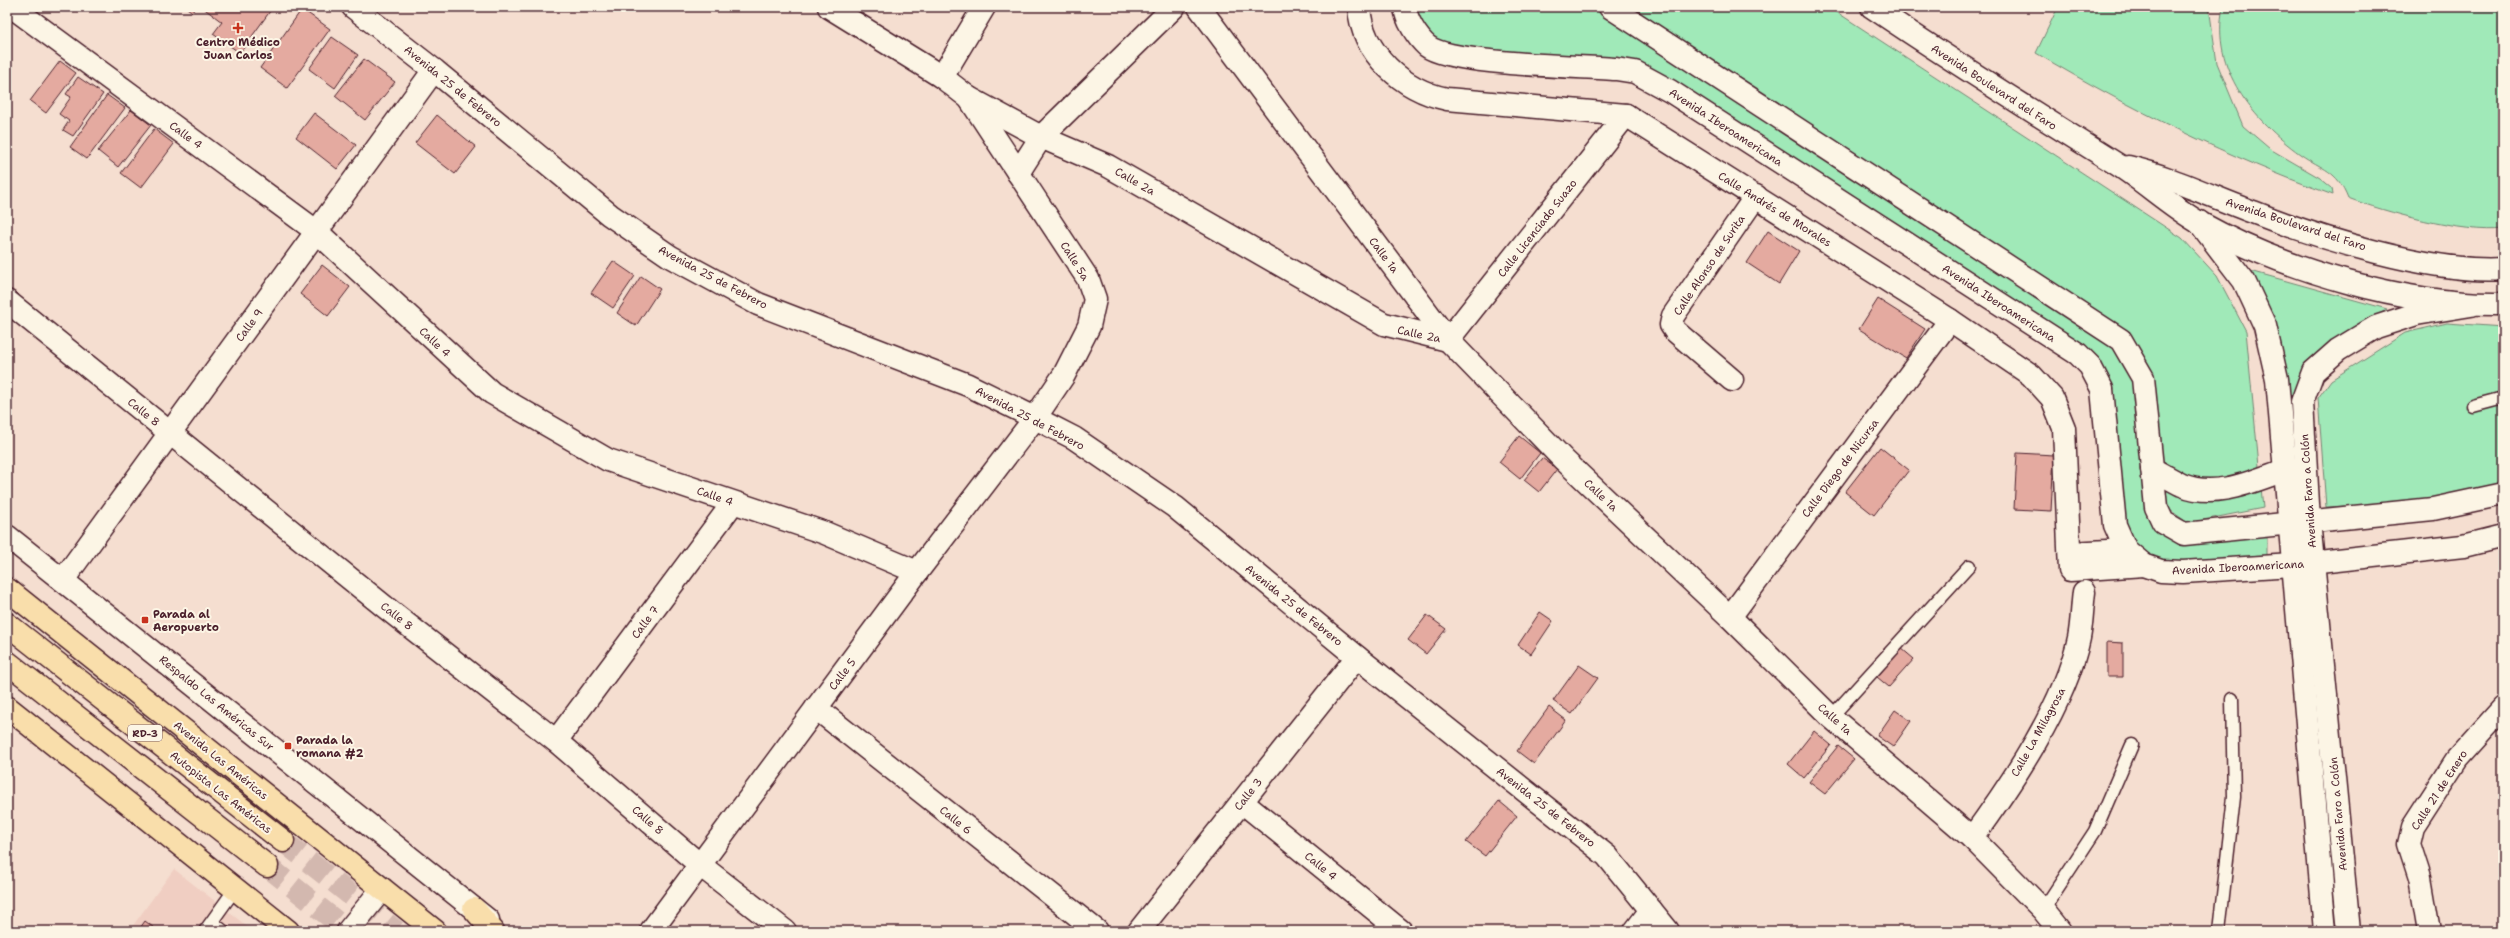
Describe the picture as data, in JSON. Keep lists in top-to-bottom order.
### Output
{
  "streets": {
    "main road": ["RD-3", "Avenida Las Américas", "Autopista Las Américas"],
    "street": [
      "Avenida 25 de Febrero",
      "Avenida Boulevard del Faro",
      "Avenida Iberoamericana",
      "Calle 4",
      "Calle 2a",
      "Calle Andrés de Morales",
      "Calle Licenciado Suazo",
      "Calle 1a",
      "Calle 5a",
      "Calle Alonso de Surita",
      "Calle 9",
      "Calle 8",
      "Calle Diego de Nicursa",
      "Avenida Faro a Colón",
      "Calle 7",
      "Calle 5",
      "Respaldo Las Américas Sur",
      "Calle La Milagrosa",
      "Calle 21 de Enero",
      "Calle 3",
      "Calle 6"
    ]
  },
  "crossings": [
    ["Avenida 25 de Febrero", "Calle 5a"],
    ["Avenida 25 de Febrero", "Calle 9"],
    ["Avenida 25 de Febrero", "Calle 5"],
    ["Avenida 25 de Febrero", "Calle 3"],
    ["Avenida Boulevard del Faro", "Avenida Faro a Colón"],
    ["Avenida Iberoamericana", "Avenida Faro a Colón"],
    ["Calle 4", "Calle 9"],
    ["Calle 4", "Calle 7"],
    ["Calle 4", "Calle 5"],
    ["Calle 4", "Calle 3"],
    ["Calle 2a", "Calle Licenciado Suazo"],
    ["Calle 2a", "Calle 1a"],
    ["Calle 2a", "Calle 5a"],
    ["Calle Andrés de Morales", "Calle Licenciado Suazo"],
    ["Calle Andrés de Morales", "Calle Alonso de Surita"],
    ["Calle Andrés de Morales", "Calle Diego de Nicursa"],
    ["Calle Licenciado Suazo", "Calle 1a"],
    ["Calle 1a", "Calle Diego de Nicursa"],
    ["Calle 1a", "Calle La Milagrosa"],
    ["Calle 5a", "Calle 5"],
    ["Calle 9", "Calle 8"],
    ["Calle 9", "Respaldo Las Américas Sur"],
    ["Calle 8", "Calle 7"],
    ["Calle 8", "Calle 5"],
    ["Calle 5", "Calle 6"]
  ],
  "places": {
    "health": ["Centro Médico Juan Carlos"],
    "transit": ["Parada al Aeropuerto", "Parada la romana #2"]
  }
}
